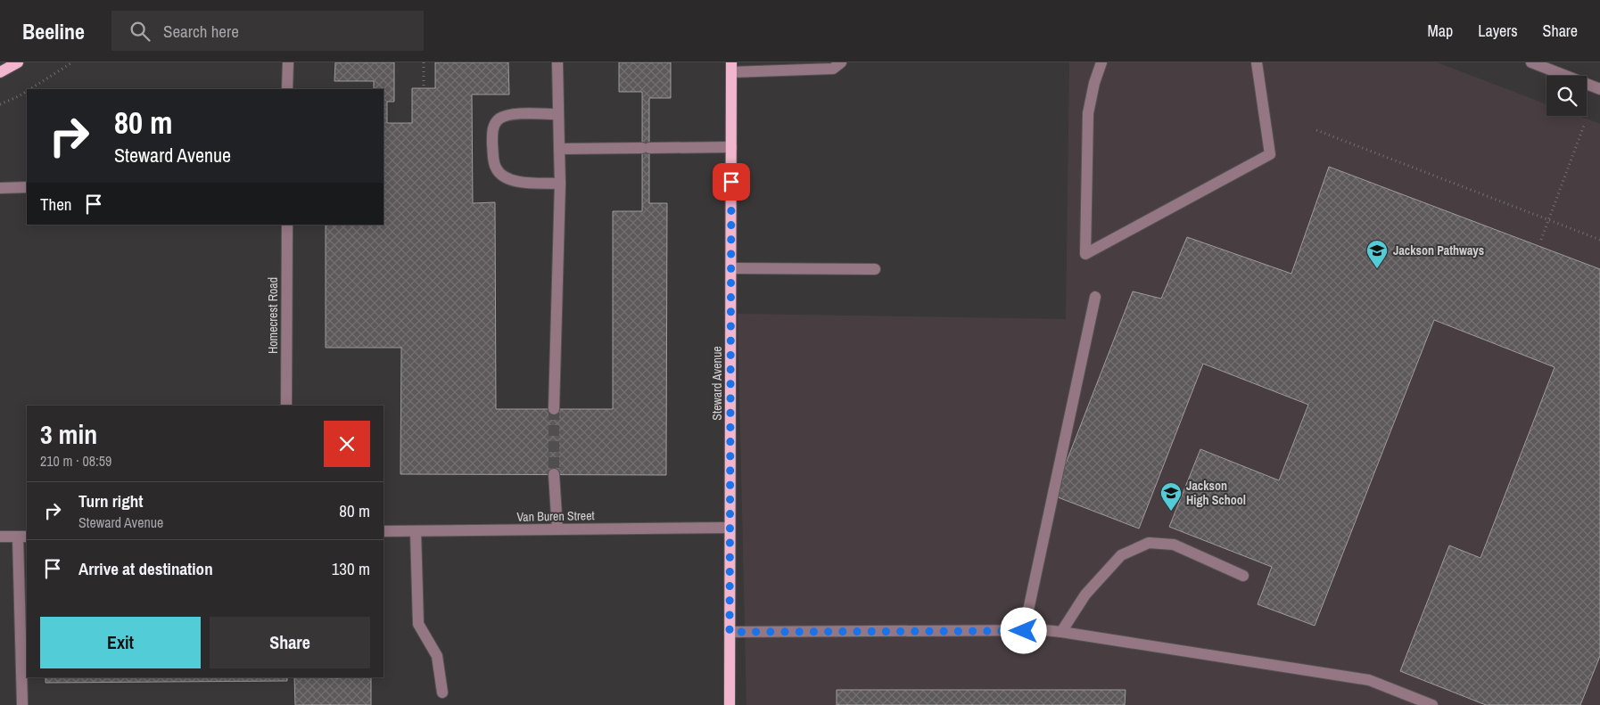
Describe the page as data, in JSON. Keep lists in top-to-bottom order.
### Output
{
  "streets": {
    "main road": ["Steward Avenue"],
    "street": ["Homecrest Road", "Van Buren Street"]
  },
  "crossings": [
    ["Steward Avenue", "Van Buren Street"]
  ],
  "places": {
    "school or university": ["Jackson Pathways", "Jackson High School"]
  },
  "page": {
    "header": "Beeline",
    "search": "Search here",
    "nav": ["Map", "Layers", "Share"],
    "turn": ["80 m", "Steward Avenue"],
    "then": "Then",
    "heading": ["3 min", "210 m · 08:59"],
    "list": [
      {
        "name": "Turn right",
        "note": "Steward Avenue",
        "value": "80 m"
      },
      {
        "name": "Arrive at destination",
        "value": "130 m"
      }
    ],
    "buttons": ["Exit", "Share"]
  }
}
